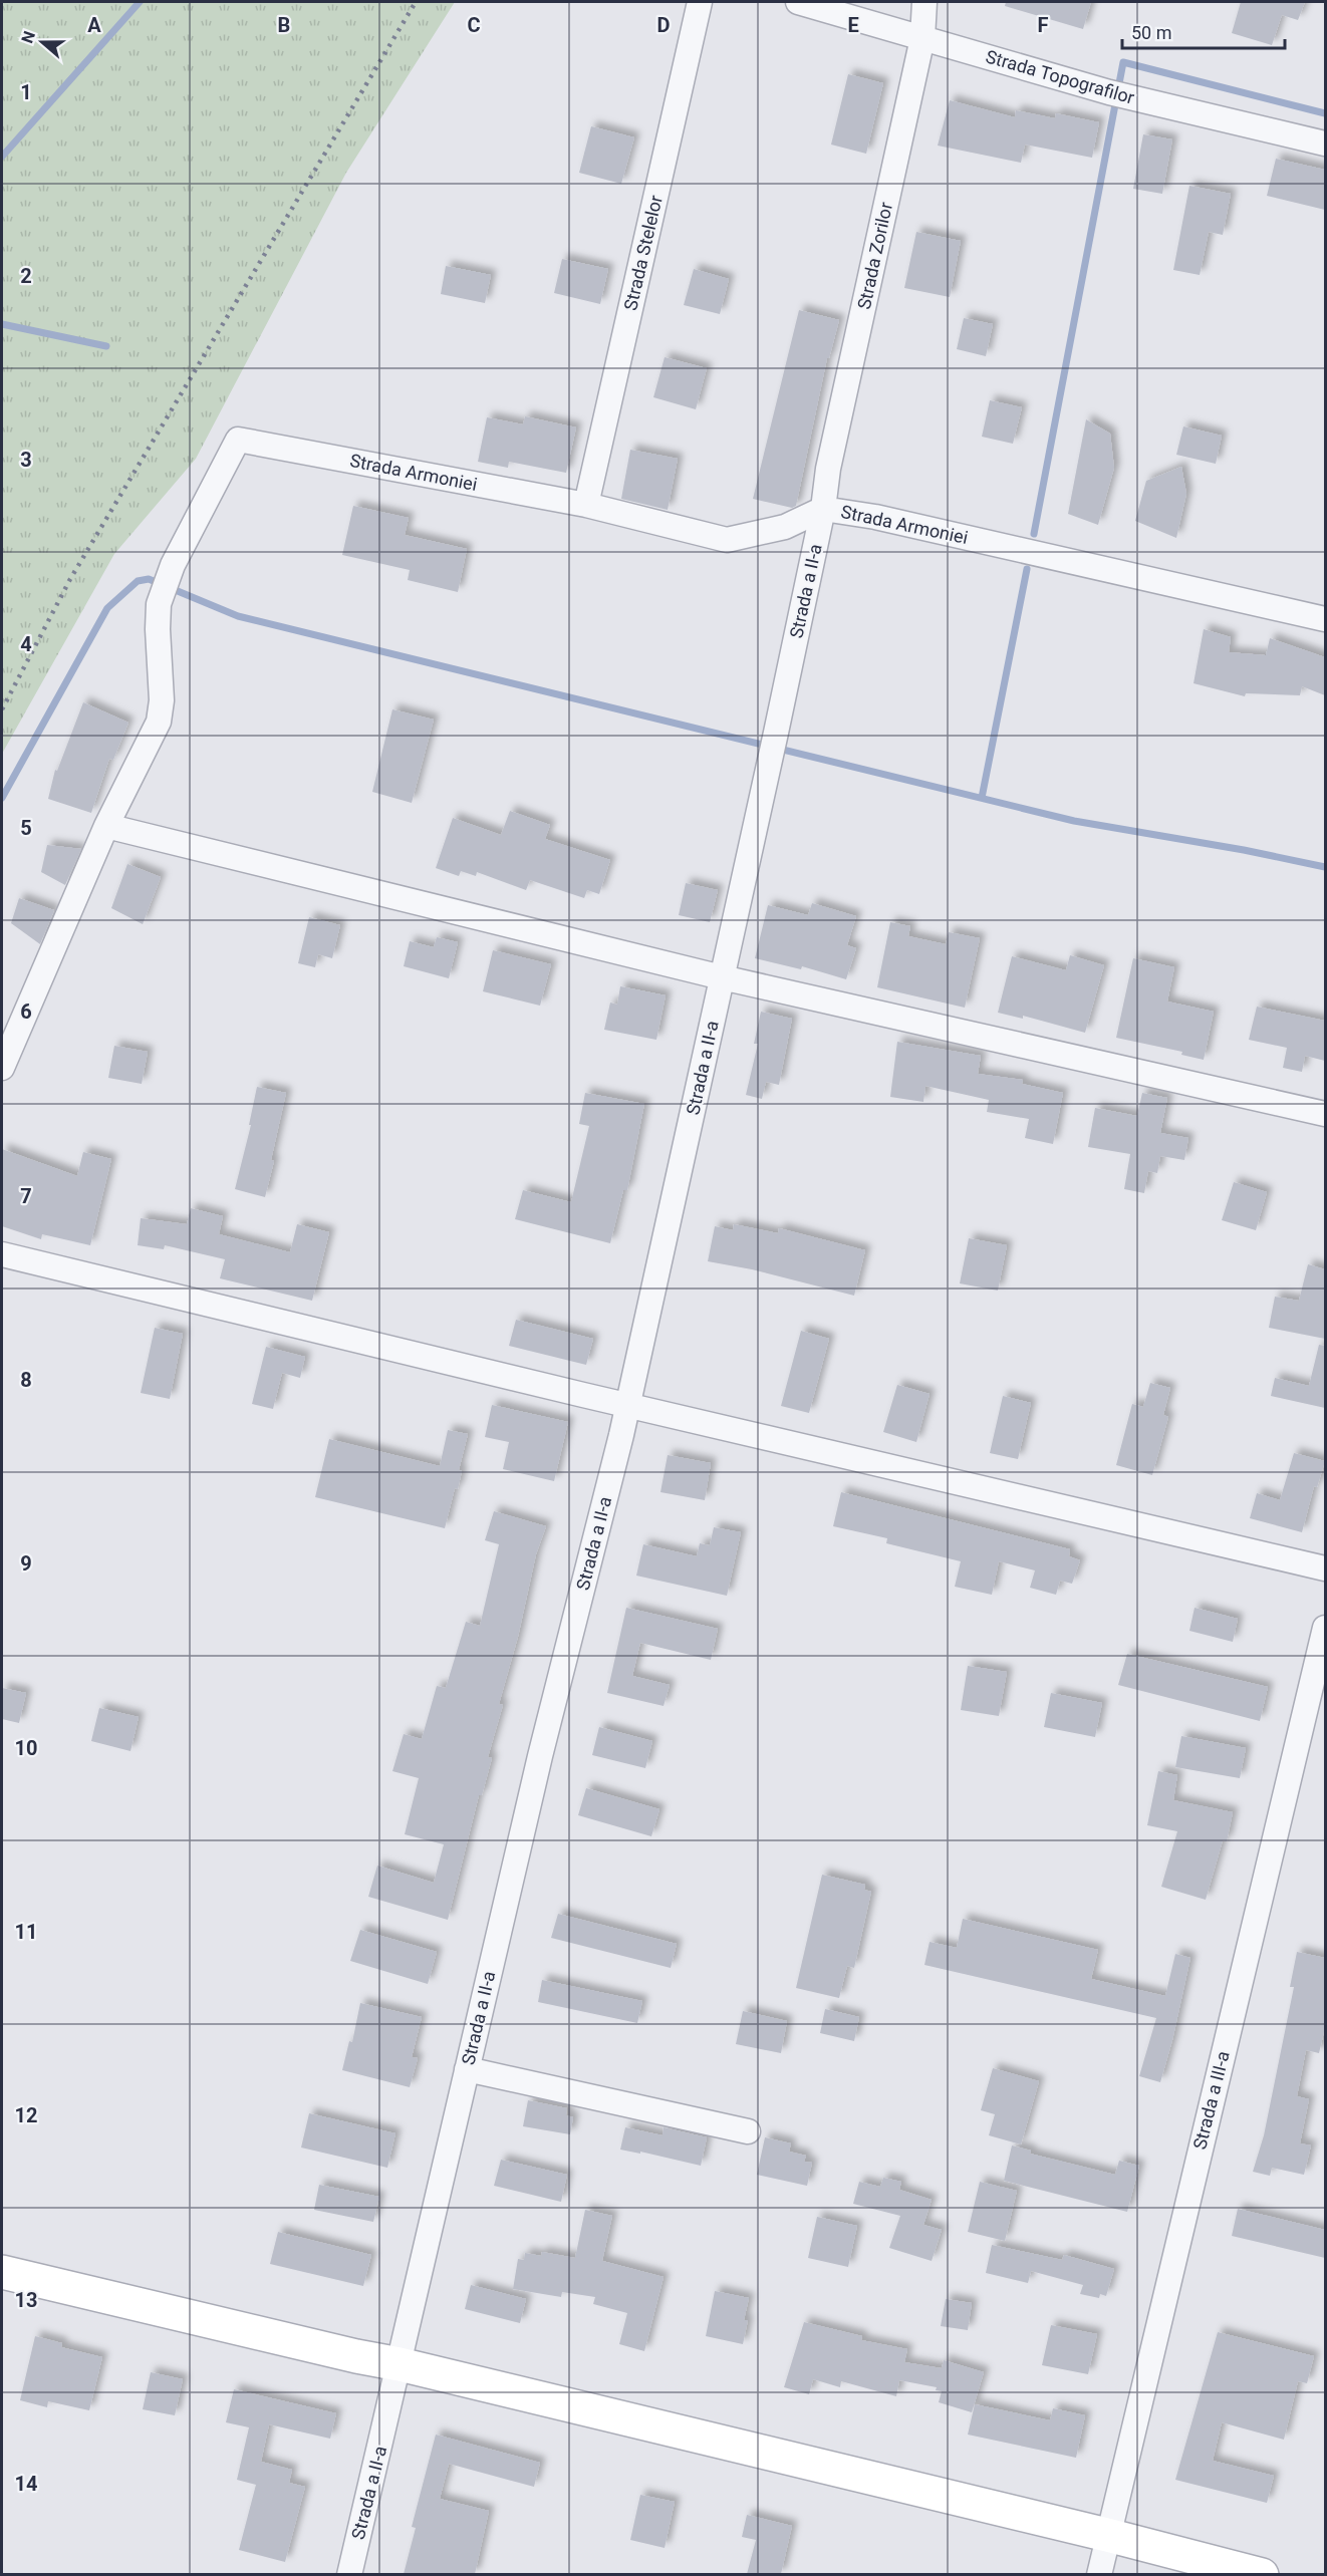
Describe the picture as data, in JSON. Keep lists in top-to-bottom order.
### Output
{
  "streets": {
    "street": [
      "Strada Topografilor",
      "Strada Stelelor",
      "Strada Zorilor",
      "Strada Armoniei",
      "Strada a II-a",
      "Strada a III-a"
    ]
  },
  "crossings": [
    ["Strada Topografilor", "Strada Zorilor"],
    ["Strada Stelelor", "Strada Armoniei"],
    ["Strada Zorilor", "Strada Armoniei"],
    ["Strada Zorilor", "Strada a II-a"],
    ["Strada Armoniei", "Strada a II-a"]
  ],
  "scale_bar": "50 m",
  "north": "left",
  "grid": {
    "columns": [
      "A",
      "B",
      "C",
      "D",
      "E",
      "F"
    ],
    "rows": [
      "1",
      "2",
      "3",
      "4",
      "5",
      "6",
      "7",
      "8",
      "9",
      "10",
      "11",
      "12",
      "13",
      "14"
    ]
  }
}
